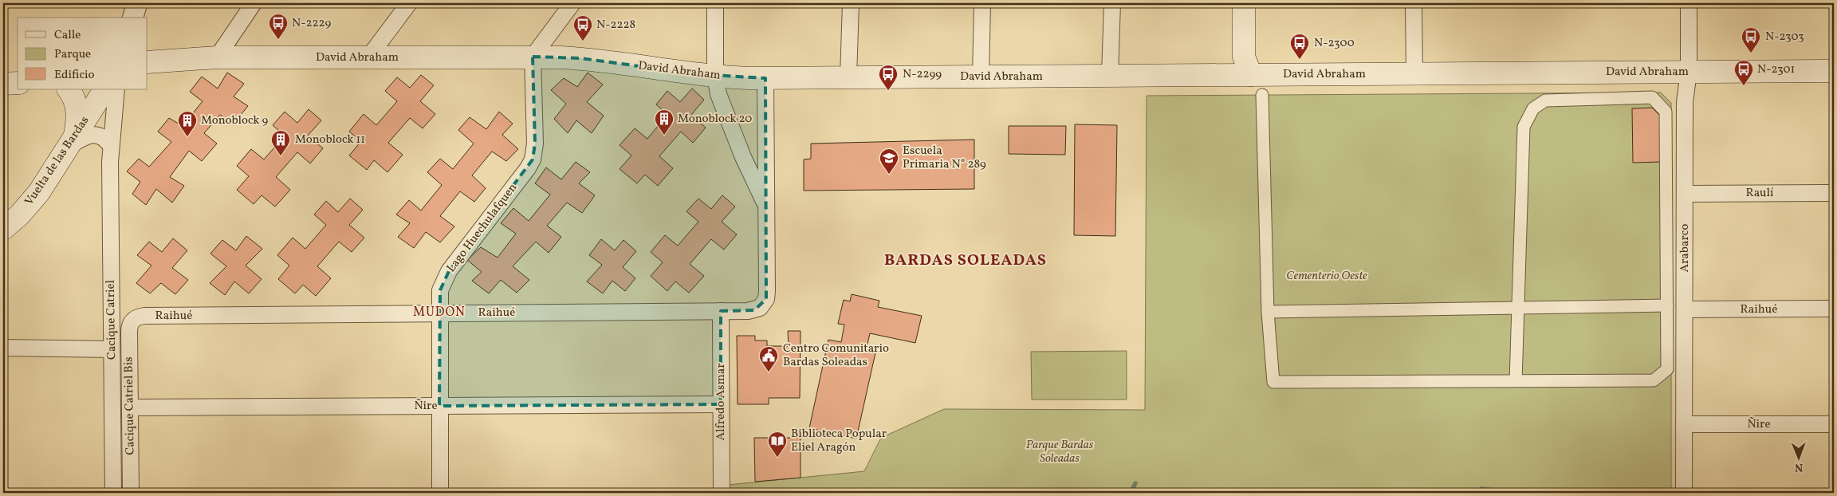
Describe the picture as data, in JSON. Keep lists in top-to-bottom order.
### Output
{
  "streets": {
    "main road": ["David Abraham", "Vuelta de las Bardas"],
    "street": [
      "Raulí",
      "Lago Huechulafquen",
      "Arabarco",
      "Raihué",
      "Cacique Catriel",
      "Alfredo Asmar",
      "Cacique Catriel Bis",
      "Ñire"
    ]
  },
  "crossings": [
    ["David Abraham", "Lago Huechulafquen"],
    ["David Abraham", "Arabarco"],
    ["Raulí", "Arabarco"],
    ["Lago Huechulafquen", "Raihué"],
    ["Lago Huechulafquen", "Ñire"],
    ["Arabarco", "Raihué"],
    ["Arabarco", "Ñire"],
    ["Raihué", "Alfredo Asmar"],
    ["Raihué", "Cacique Catriel Bis"],
    ["Alfredo Asmar", "Ñire"],
    ["Cacique Catriel Bis", "Ñire"]
  ],
  "districts": ["BARDAS SOLEADAS", "MUDON"],
  "parks": ["Cementerio Oeste", "Parque Bardas Soleadas"],
  "places": {
    "bus stop": [
      "N-2229",
      "N-2228",
      "N-2303",
      "N-2300",
      "N-2301",
      "N-2299"
    ],
    "building": ["Monoblock 20", "Monoblock 9", "Monoblock 11"],
    "school or university": ["Escuela Primaria N° 289"],
    "public building": ["Centro Comunitario Bardas Soleadas"],
    "library": ["Biblioteca Popular Eliel Aragón"]
  },
  "legend": ["Calle", "Parque", "Edificio"],
  "north": "bottom"
}
